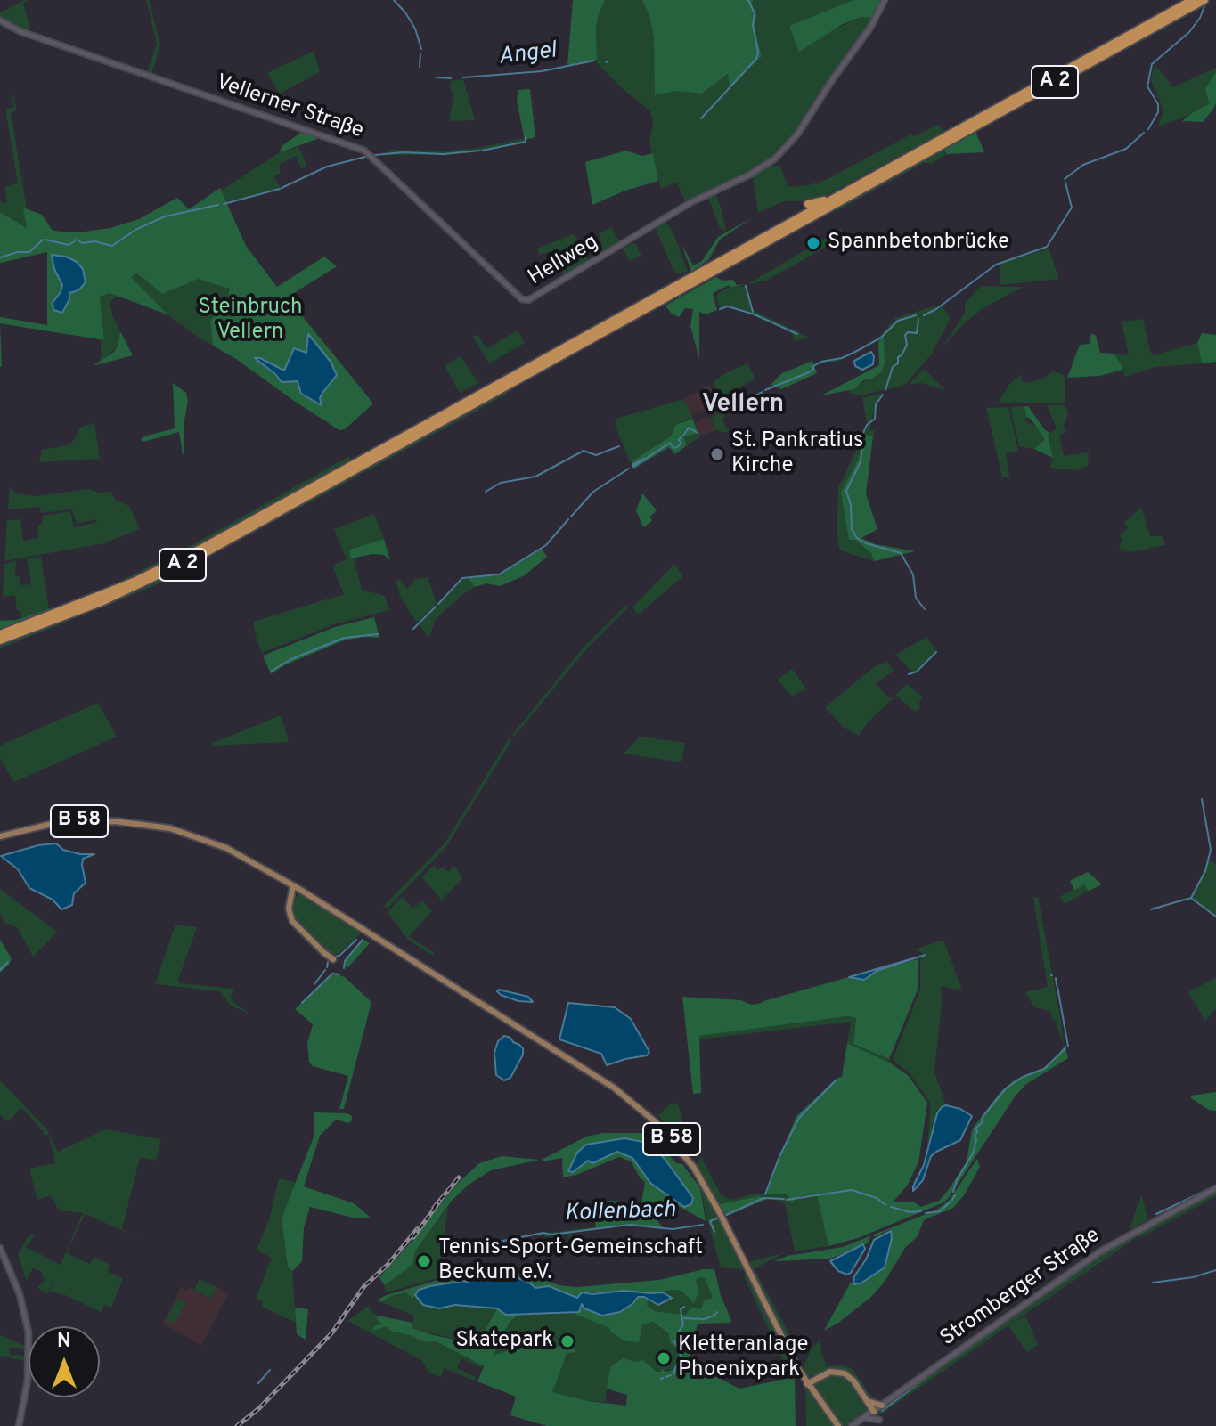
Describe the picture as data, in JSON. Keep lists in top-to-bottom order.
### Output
{
  "streets": {
    "highway": ["A 2"],
    "main road": [
      "Vellerner Straße",
      "Hellweg",
      "B 58",
      "Stromberger Straße"
    ]
  },
  "crossings": [
    ["Vellerner Straße", "Hellweg"]
  ],
  "districts": ["Vellern"],
  "water": ["Angel", "Kollenbach"],
  "parks": ["Steinbruch Vellern"],
  "places": [
    "Spannbetonbrücke",
    "St. Pankratius Kirche",
    "Tennis-Sport-Gemeinschaft Beckum e.V.",
    "Skatepark",
    "Kletteranlage Phoenixpark"
  ],
  "north": "top"
}
